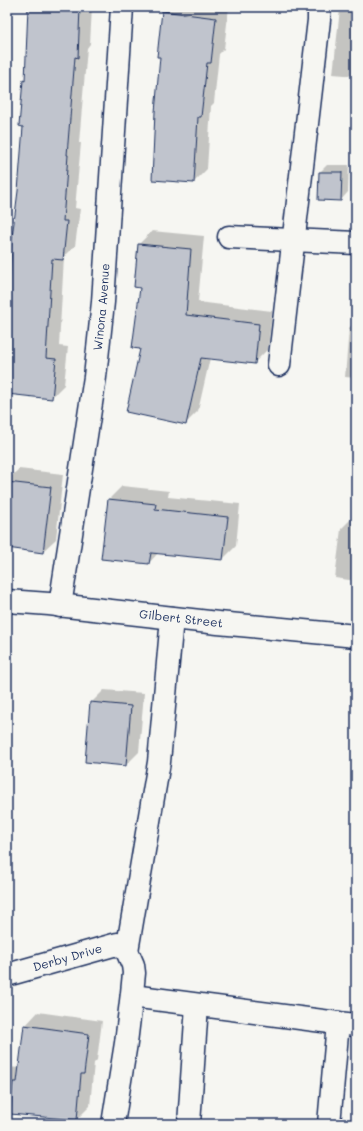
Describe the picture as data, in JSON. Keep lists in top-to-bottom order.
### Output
{
  "streets": {
    "street": ["Winona Avenue", "Gilbert Street", "Derby Drive"]
  },
  "crossings": [
    ["Winona Avenue", "Gilbert Street"]
  ]
}
